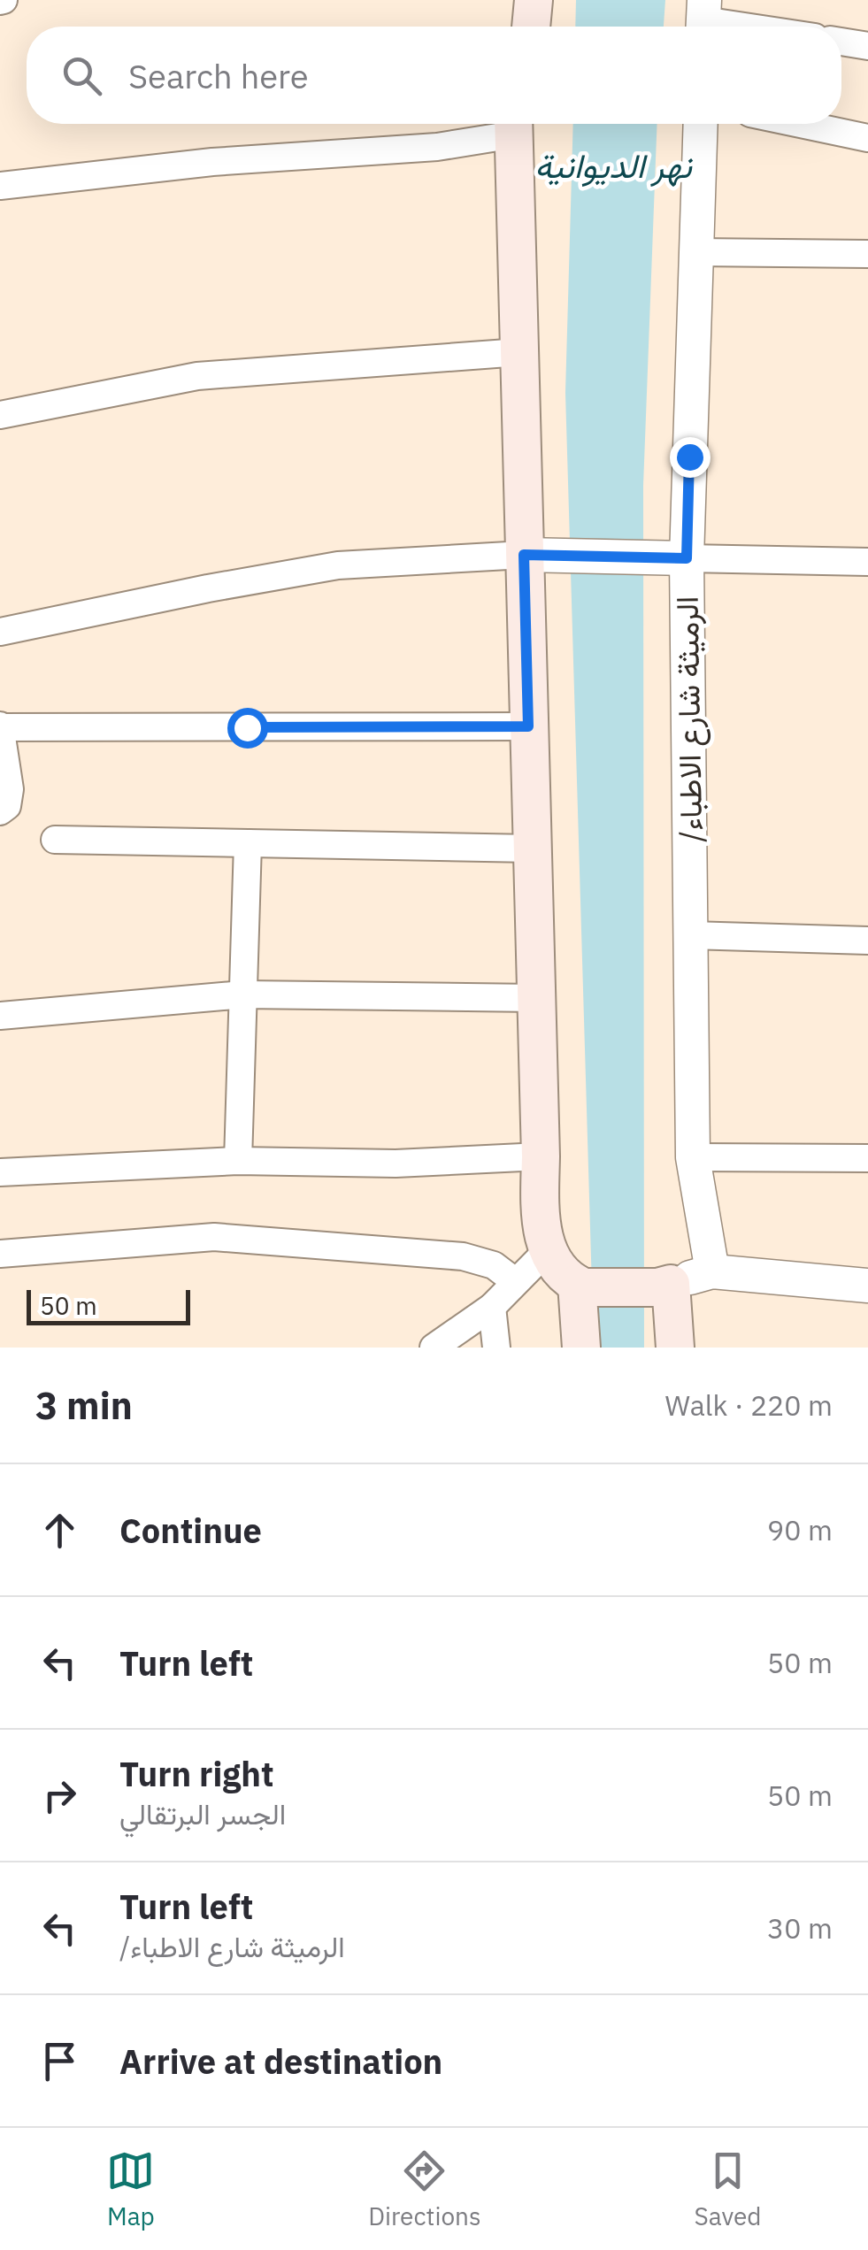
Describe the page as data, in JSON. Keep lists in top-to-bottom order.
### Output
{
  "streets": {
    "street": ["/الرميثة شارع الاطباء"]
  },
  "water": ["نهر الديوانية"],
  "scale_bar": "50 m",
  "page": {
    "search": "Search here",
    "scale": "50 m",
    "heading": ["3 min", "Walk · 220 m"],
    "list": [
      ["Continue", "90 m"],
      ["Turn left", "50 m"],
      ["Turn right", "الجسر البرتقالي", "50 m"],
      ["Turn left", "/الرميثة شارع الاطباء", "30 m"],
      "Arrive at destination"
    ],
    "nav": ["Map", "Directions", "Saved"]
  }
}
